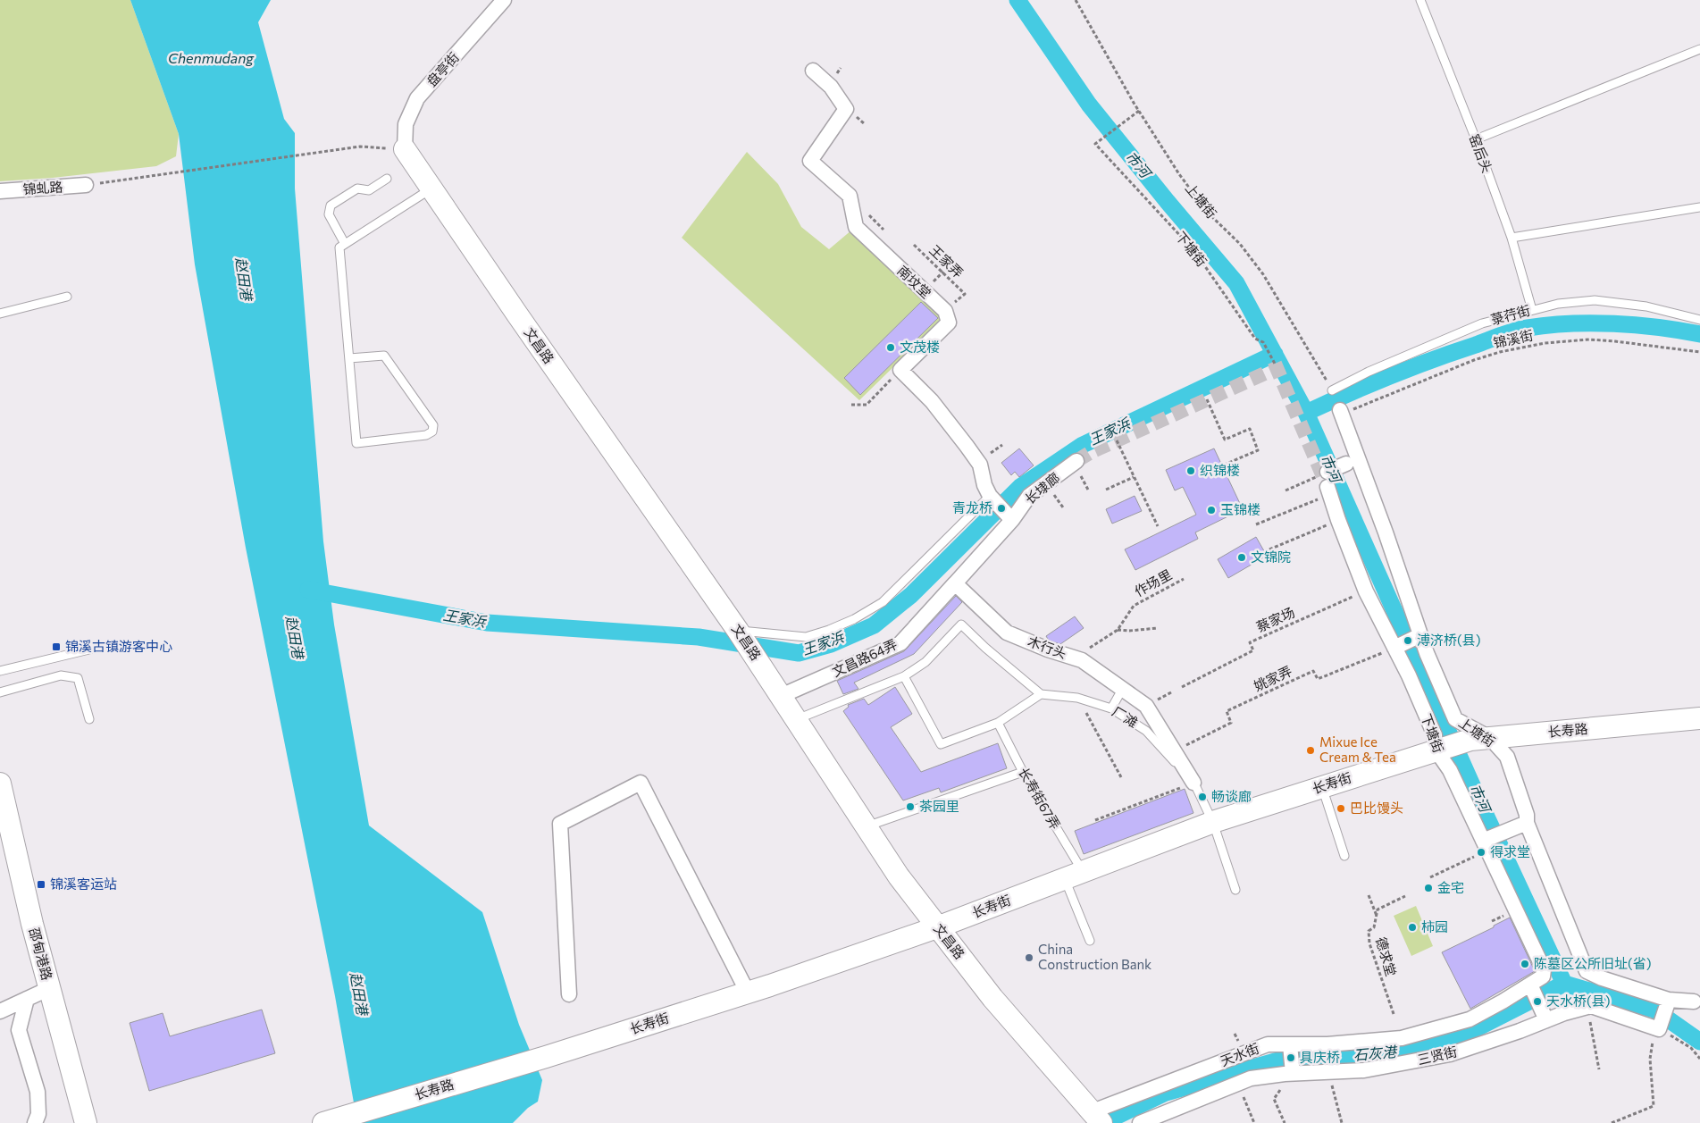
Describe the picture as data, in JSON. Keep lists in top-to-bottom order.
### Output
{
  "streets": {
    "street": [
      "盘亭街",
      "锦虬路",
      "上塘街",
      "下塘街",
      "南坟堂",
      "文昌路",
      "长埭廊",
      "木行头",
      "文昌路64弄",
      "长寿路",
      "长寿街",
      "邵甸港路",
      "天水街",
      "三贤街"
    ],
    "lane": [
      "窑后头",
      "菉荇街",
      "厂滩",
      "长寿街67弄"
    ],
    "path": [
      "王家弄",
      "锦溪街",
      "作场里",
      "蔡家场",
      "姚家弄",
      "德求堂"
    ]
  },
  "crossings": [
    ["盘亭街", "文昌路"],
    ["窑后头", "菉荇街"],
    ["上塘街", "下塘街"],
    ["上塘街", "菉荇街"],
    ["上塘街", "锦溪街"],
    ["上塘街", "长寿路"],
    ["下塘街", "蔡家场"],
    ["下塘街", "姚家弄"],
    ["下塘街", "长寿路"],
    ["下塘街", "长寿街"],
    ["下塘街", "天水街"],
    ["文昌路", "文昌路64弄"],
    ["文昌路", "长寿街"],
    ["文昌路", "天水街"],
    ["作场里", "木行头"],
    ["木行头", "文昌路64弄"],
    ["木行头", "姚家弄"],
    ["木行头", "厂滩"],
    ["厂滩", "长寿街"],
    ["长寿路", "长寿街"],
    ["长寿街", "长寿街67弄"],
    ["天水街", "三贤街"]
  ],
  "water": [
    "Chenmudang",
    "市河",
    "赵田港",
    "王家浜",
    "石灰港"
  ],
  "places": {
    "other": [
      "文茂楼",
      "织锦楼",
      "青龙桥",
      "玉锦楼",
      "文锦院",
      "溥济桥(县)",
      "Mixue Ice Cream & Tea",
      "畅谈廊",
      "茶园里",
      "巴比馒头",
      "得求堂",
      "金宅",
      "柿园",
      "China Construction Bank",
      "陈墓区公所旧址(省)",
      "天水桥(县)",
      "具庆桥"
    ],
    "transit": ["锦溪古镇游客中心", "锦溪客运站"]
  }
}
